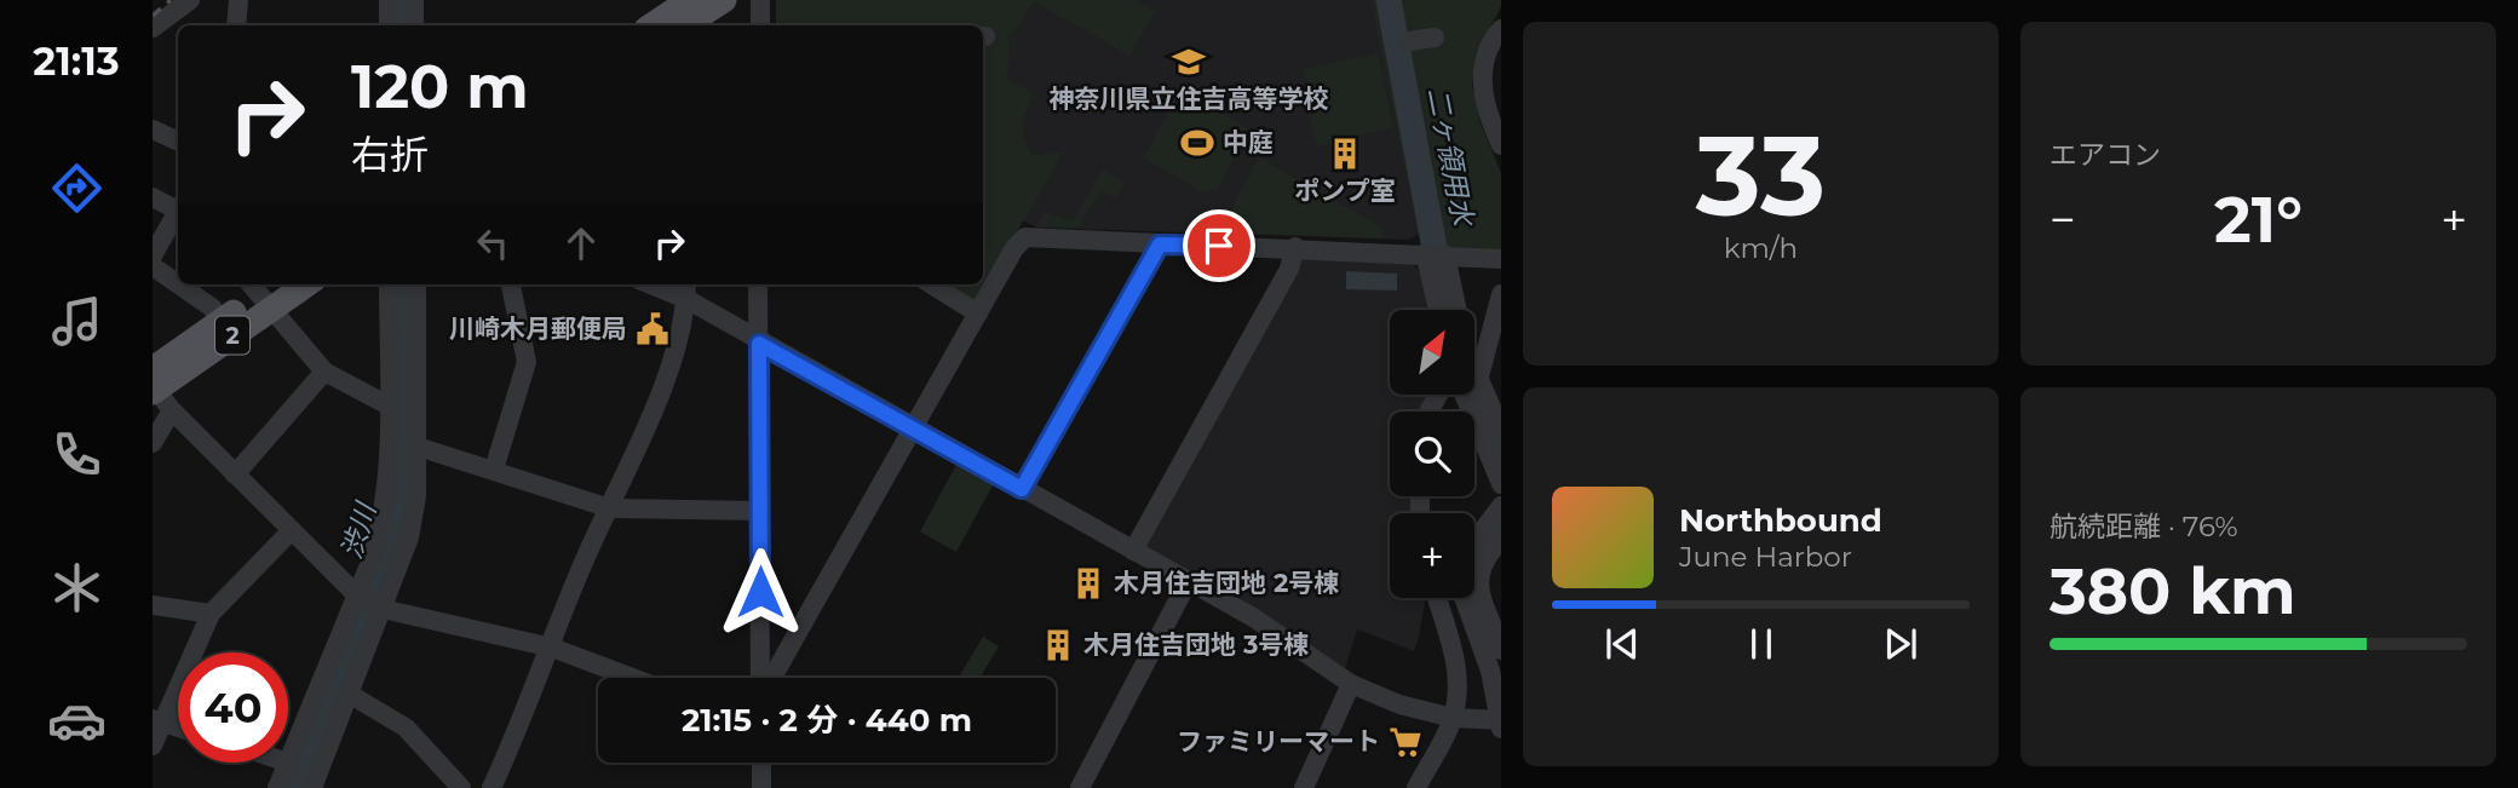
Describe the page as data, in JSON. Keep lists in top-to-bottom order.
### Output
{
  "streets": {
    "main road": ["2"]
  },
  "water": ["二ヶ領用水", "渋川"],
  "places": {
    "school or university": ["神奈川県立住吉高等学校"],
    "sports": ["中庭"],
    "building": ["ポンプ室", "木月住吉団地 2号棟", "木月住吉団地 3号棟"],
    "public building": ["川崎木月郵便局"],
    "supermarket": ["ファミリーマート"]
  },
  "north": "top right",
  "page": {
    "tabs": "21:13",
    "tile": [
      ["33", "km/h"],
      "エアコン",
      ["航続距離 · 76%", "380 km"]
    ],
    "turn": ["120 m", "右折"],
    "heat": ["−", "21°", "+"],
    "map_buttons": "+",
    "song": ["Northbound", "June Harbor"],
    "limit": "40",
    "trip": "21:15 · 2 分 · 440 m"
  }
}
